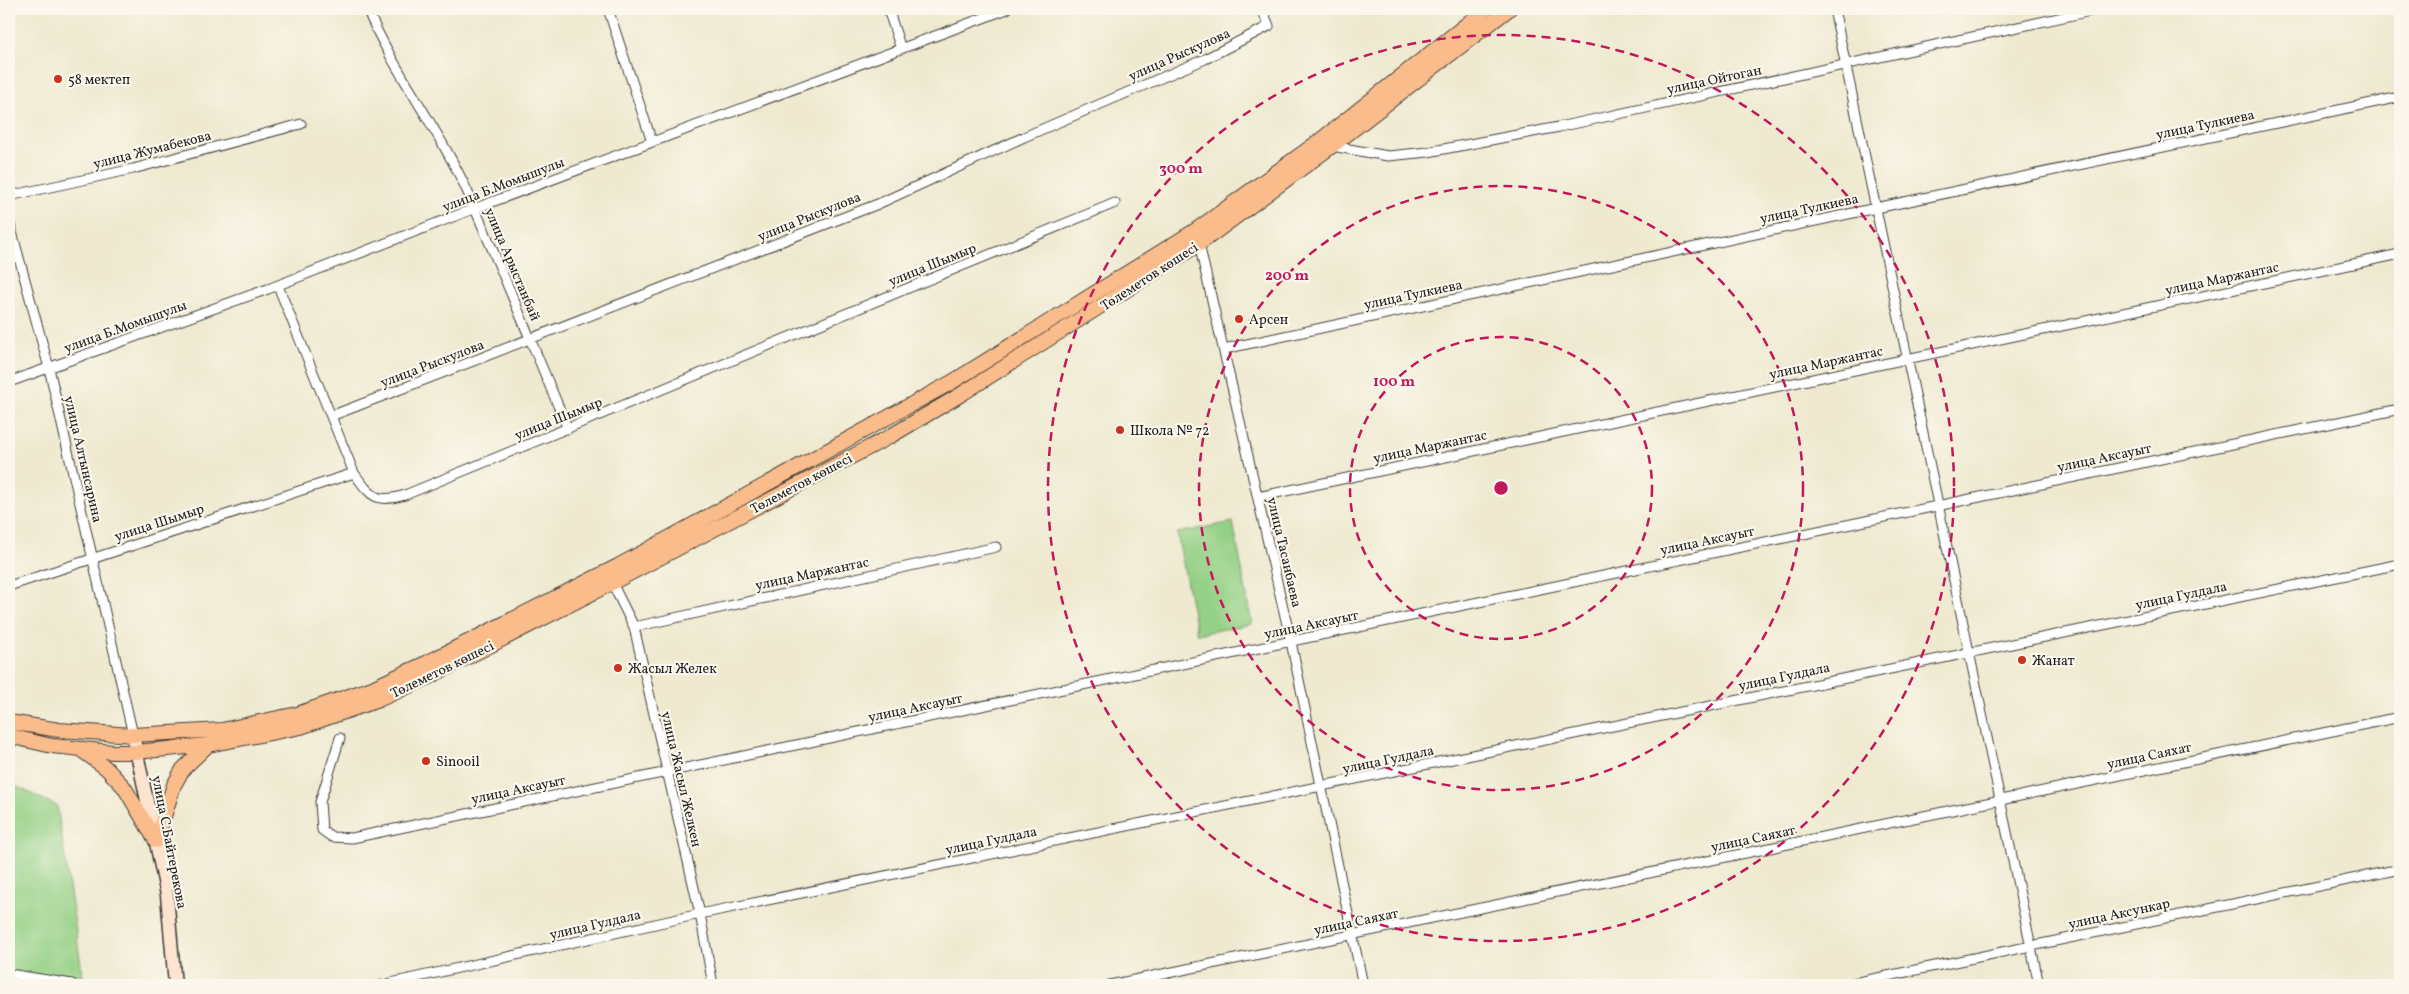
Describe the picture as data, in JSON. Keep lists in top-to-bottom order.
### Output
{
  "streets": {
    "main road": ["Төлеметов көшесі", "улица С.Байтерекова"],
    "street": [
      "улица Рыскулова",
      "улица Ойтоган",
      "улица Тулкиева",
      "улица Жумабекова",
      "улица Б.Момышулы",
      "улица Арыстанбай",
      "улица Шымыр",
      "улица Маржантас",
      "улица Аксауыт",
      "улица Алтынсарина",
      "улица Тасанбаева",
      "улица Гулдала",
      "улица Саяхат",
      "улица Жасыл Желкен",
      "улица Аксункар"
    ]
  },
  "crossings": [
    ["улица Рыскулова", "улица Арыстанбай"],
    ["улица Ойтоган", "Төлеметов көшесі"],
    ["улица Тулкиева", "улица Тасанбаева"],
    ["улица Б.Момышулы", "улица Арыстанбай"],
    ["улица Б.Момышулы", "улица Алтынсарина"],
    ["улица Арыстанбай", "улица Шымыр"],
    ["улица Шымыр", "улица Алтынсарина"],
    ["Төлеметов көшесі", "улица Алтынсарина"],
    ["Төлеметов көшесі", "улица Тасанбаева"],
    ["Төлеметов көшесі", "улица Жасыл Желкен"],
    ["Төлеметов көшесі", "улица С.Байтерекова"],
    ["улица Маржантас", "улица Тасанбаева"],
    ["улица Маржантас", "улица Жасыл Желкен"],
    ["улица Аксауыт", "улица Тасанбаева"],
    ["улица Аксауыт", "улица Жасыл Желкен"],
    ["улица Алтынсарина", "улица С.Байтерекова"],
    ["улица Тасанбаева", "улица Гулдала"],
    ["улица Тасанбаева", "улица Саяхат"],
    ["улица Гулдала", "улица Жасыл Желкен"]
  ],
  "places": [
    "58 мектеп",
    "Арсен",
    "Школа № 72",
    "Жанат",
    "Жасыл Желек",
    "Sinooil"
  ],
  "rings": ["300 m", "200 m", "100 m"]
}
